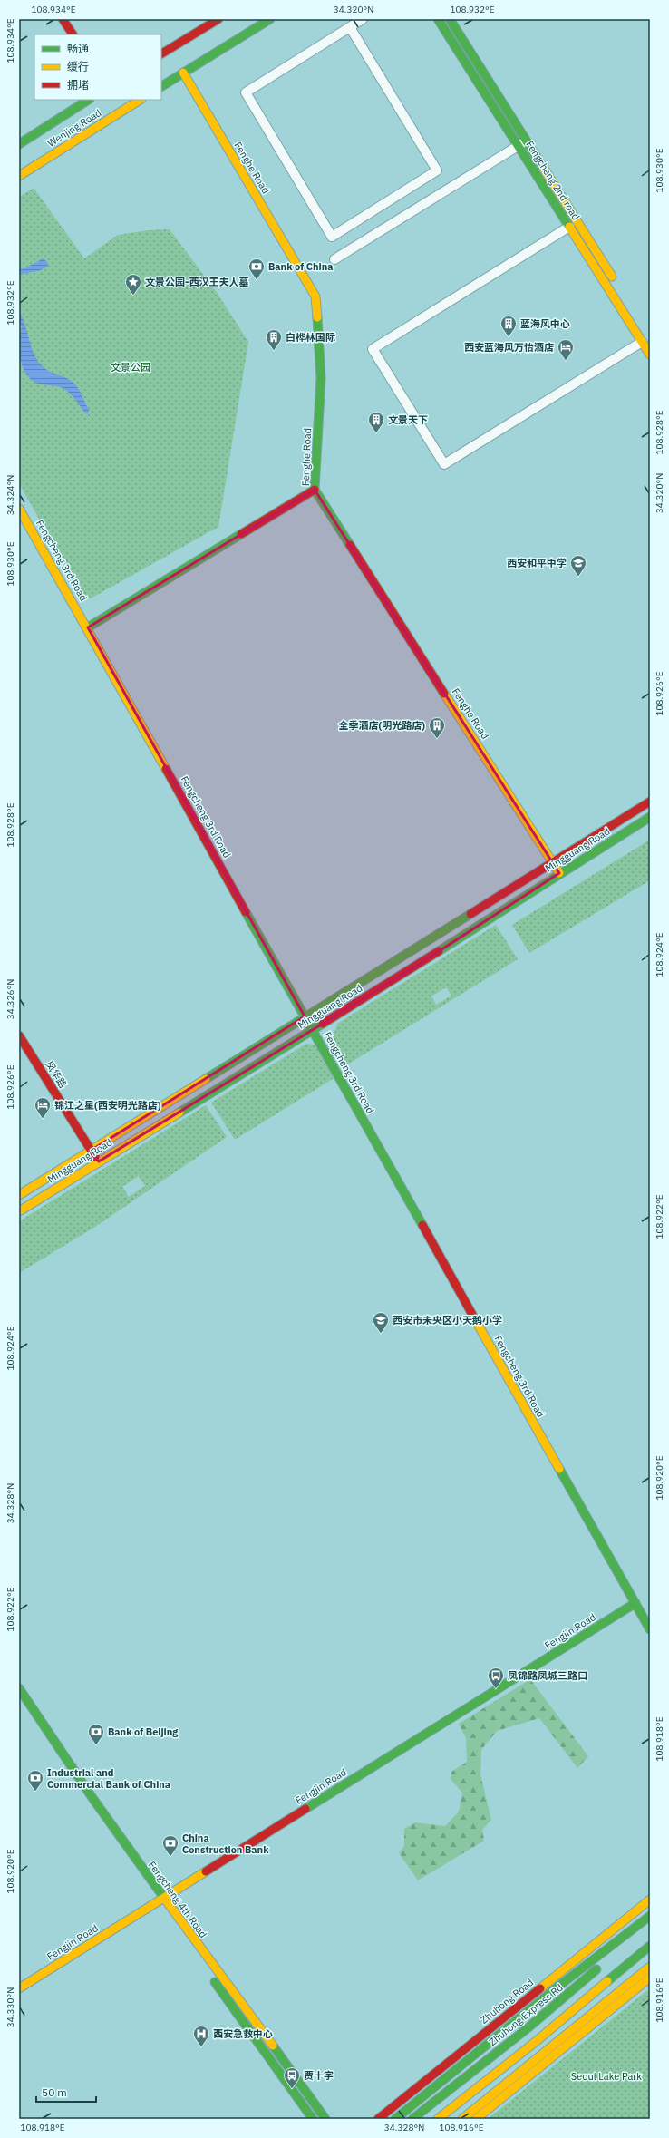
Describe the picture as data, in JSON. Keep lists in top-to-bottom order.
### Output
{
  "streets": {
    "main road": [
      "Wenjing Road",
      "Fenghe Road",
      "Fengcheng 2nd road",
      "Fengcheng 3rd Road",
      "Mingguang Road",
      "凤华路",
      "Fengjin Road",
      "Fengcheng 4th Road",
      "Zhuhong Road",
      "Zhuhong Express Rd"
    ]
  },
  "crossings": [
    ["Fenghe Road", "Mingguang Road"],
    ["Fengcheng 3rd Road", "Mingguang Road"],
    ["Fengcheng 3rd Road", "Fengjin Road"],
    ["Mingguang Road", "凤华路"],
    ["Fengjin Road", "Fengcheng 4th Road"]
  ],
  "parks": ["文景公园", "Seoul Lake Park"],
  "places": {
    "bank": [
      "Bank of China",
      "Bank of Beijing",
      "Industrial and Commercial Bank of China",
      "China Construction Bank"
    ],
    "place": ["文景公园-西汉王夫人墓"],
    "building": [
      "蓝海风中心",
      "白桦林国际",
      "文景天下",
      "全季酒店(明光路店)"
    ],
    "hotel": ["西安蓝海风万怡酒店", "锦江之星(西安明光路店)"],
    "school or university": ["西安和平中学", "西安市未央区小天鹅小学"],
    "bus stop": ["凤锦路凤城三路口", "贾十字"],
    "hospital": ["西安急救中心"]
  },
  "legend": ["畅通", "缓行", "拥堵"],
  "scale_bar": "50 m",
  "coordinates": [
    "108.934°E",
    "34.320°N",
    "108.932°E",
    "108.930°E",
    "108.928°E",
    "34.324°N",
    "108.926°E",
    "108.924°E",
    "34.326°N",
    "108.922°E",
    "108.920°E",
    "34.328°N",
    "108.918°E",
    "108.916°E",
    "34.330°N"
  ]
}
